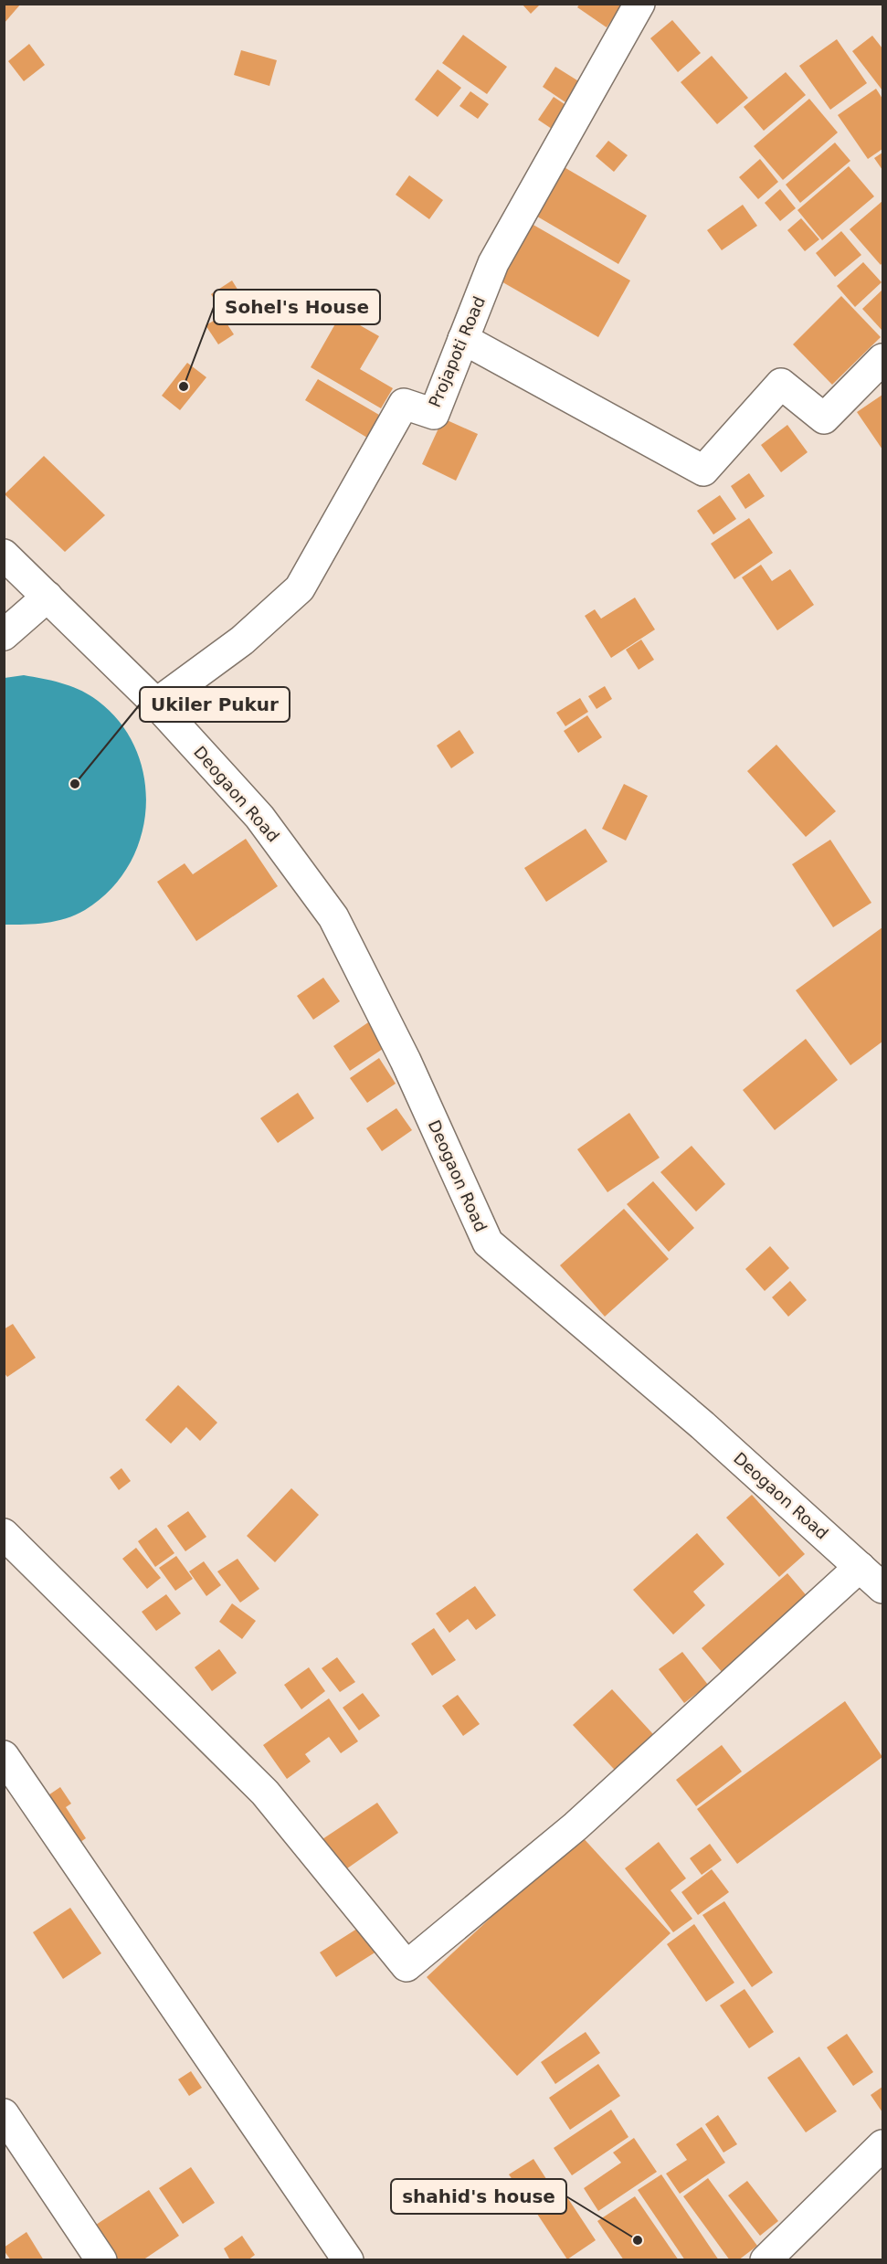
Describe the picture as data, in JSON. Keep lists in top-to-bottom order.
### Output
{
  "streets": {
    "street": ["Projapoti Road", "Deogaon Road"]
  },
  "crossings": [
    ["Projapoti Road", "Deogaon Road"]
  ],
  "places": ["Sohel's House", "Ukiler Pukur", "shahid's house"]
}
